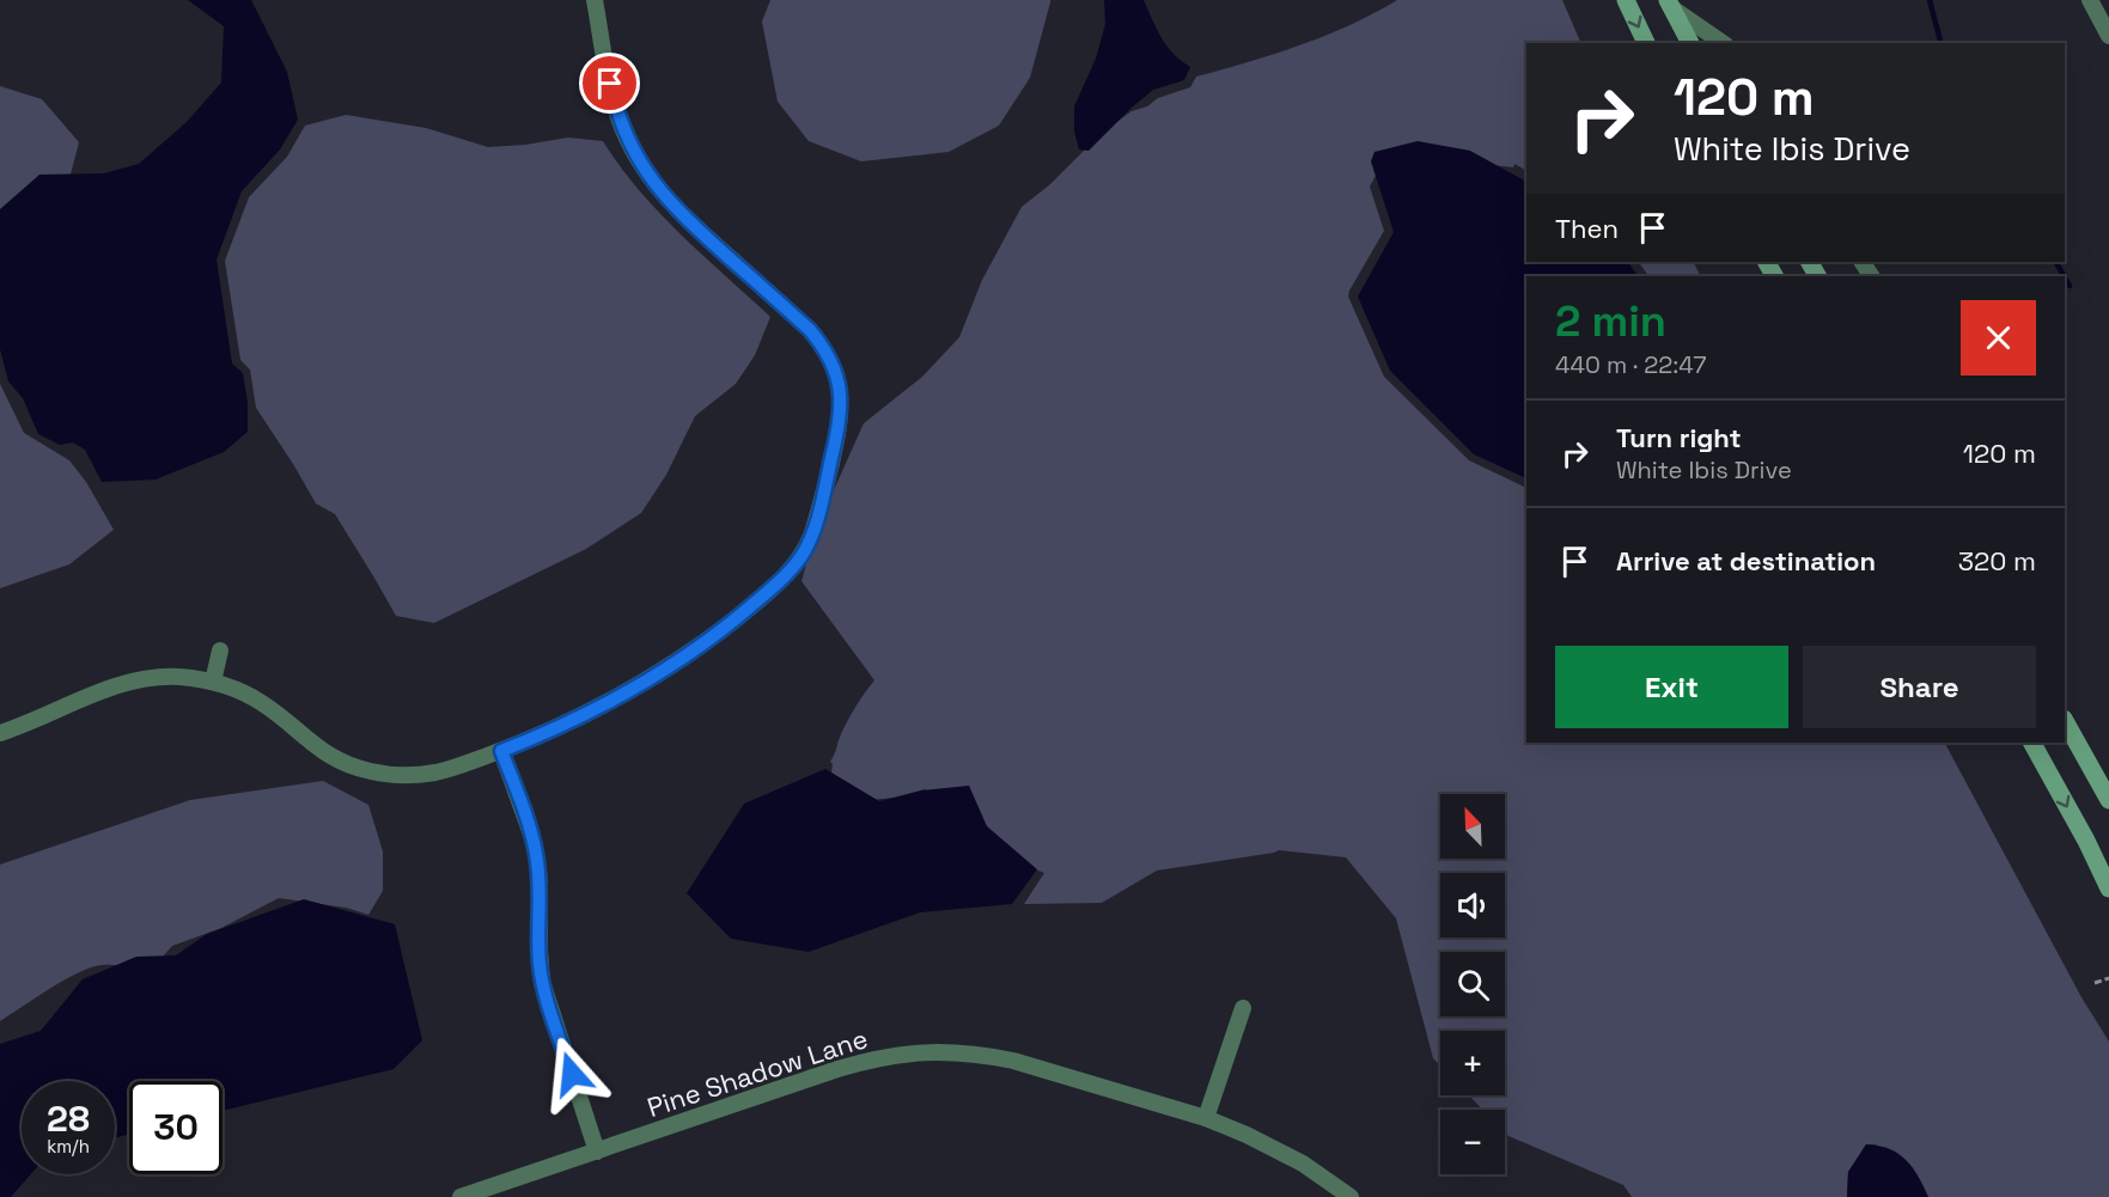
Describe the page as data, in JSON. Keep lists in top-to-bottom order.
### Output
{
  "streets": {
    "street": ["Pine Shadow Lane"]
  },
  "north": "top left",
  "page": {
    "turn": ["120 m", "White Ibis Drive"],
    "then": "Then",
    "heading": ["2 min", "440 m · 22:47"],
    "list": [
      {
        "name": "Turn right",
        "note": "White Ibis Drive",
        "value": "120 m"
      },
      {
        "name": "Arrive at destination",
        "value": "320 m"
      }
    ],
    "buttons": ["Exit", "Share"],
    "map_buttons": ["+", "−"],
    "speed": "28 km/h",
    "limit": "30"
  }
}
